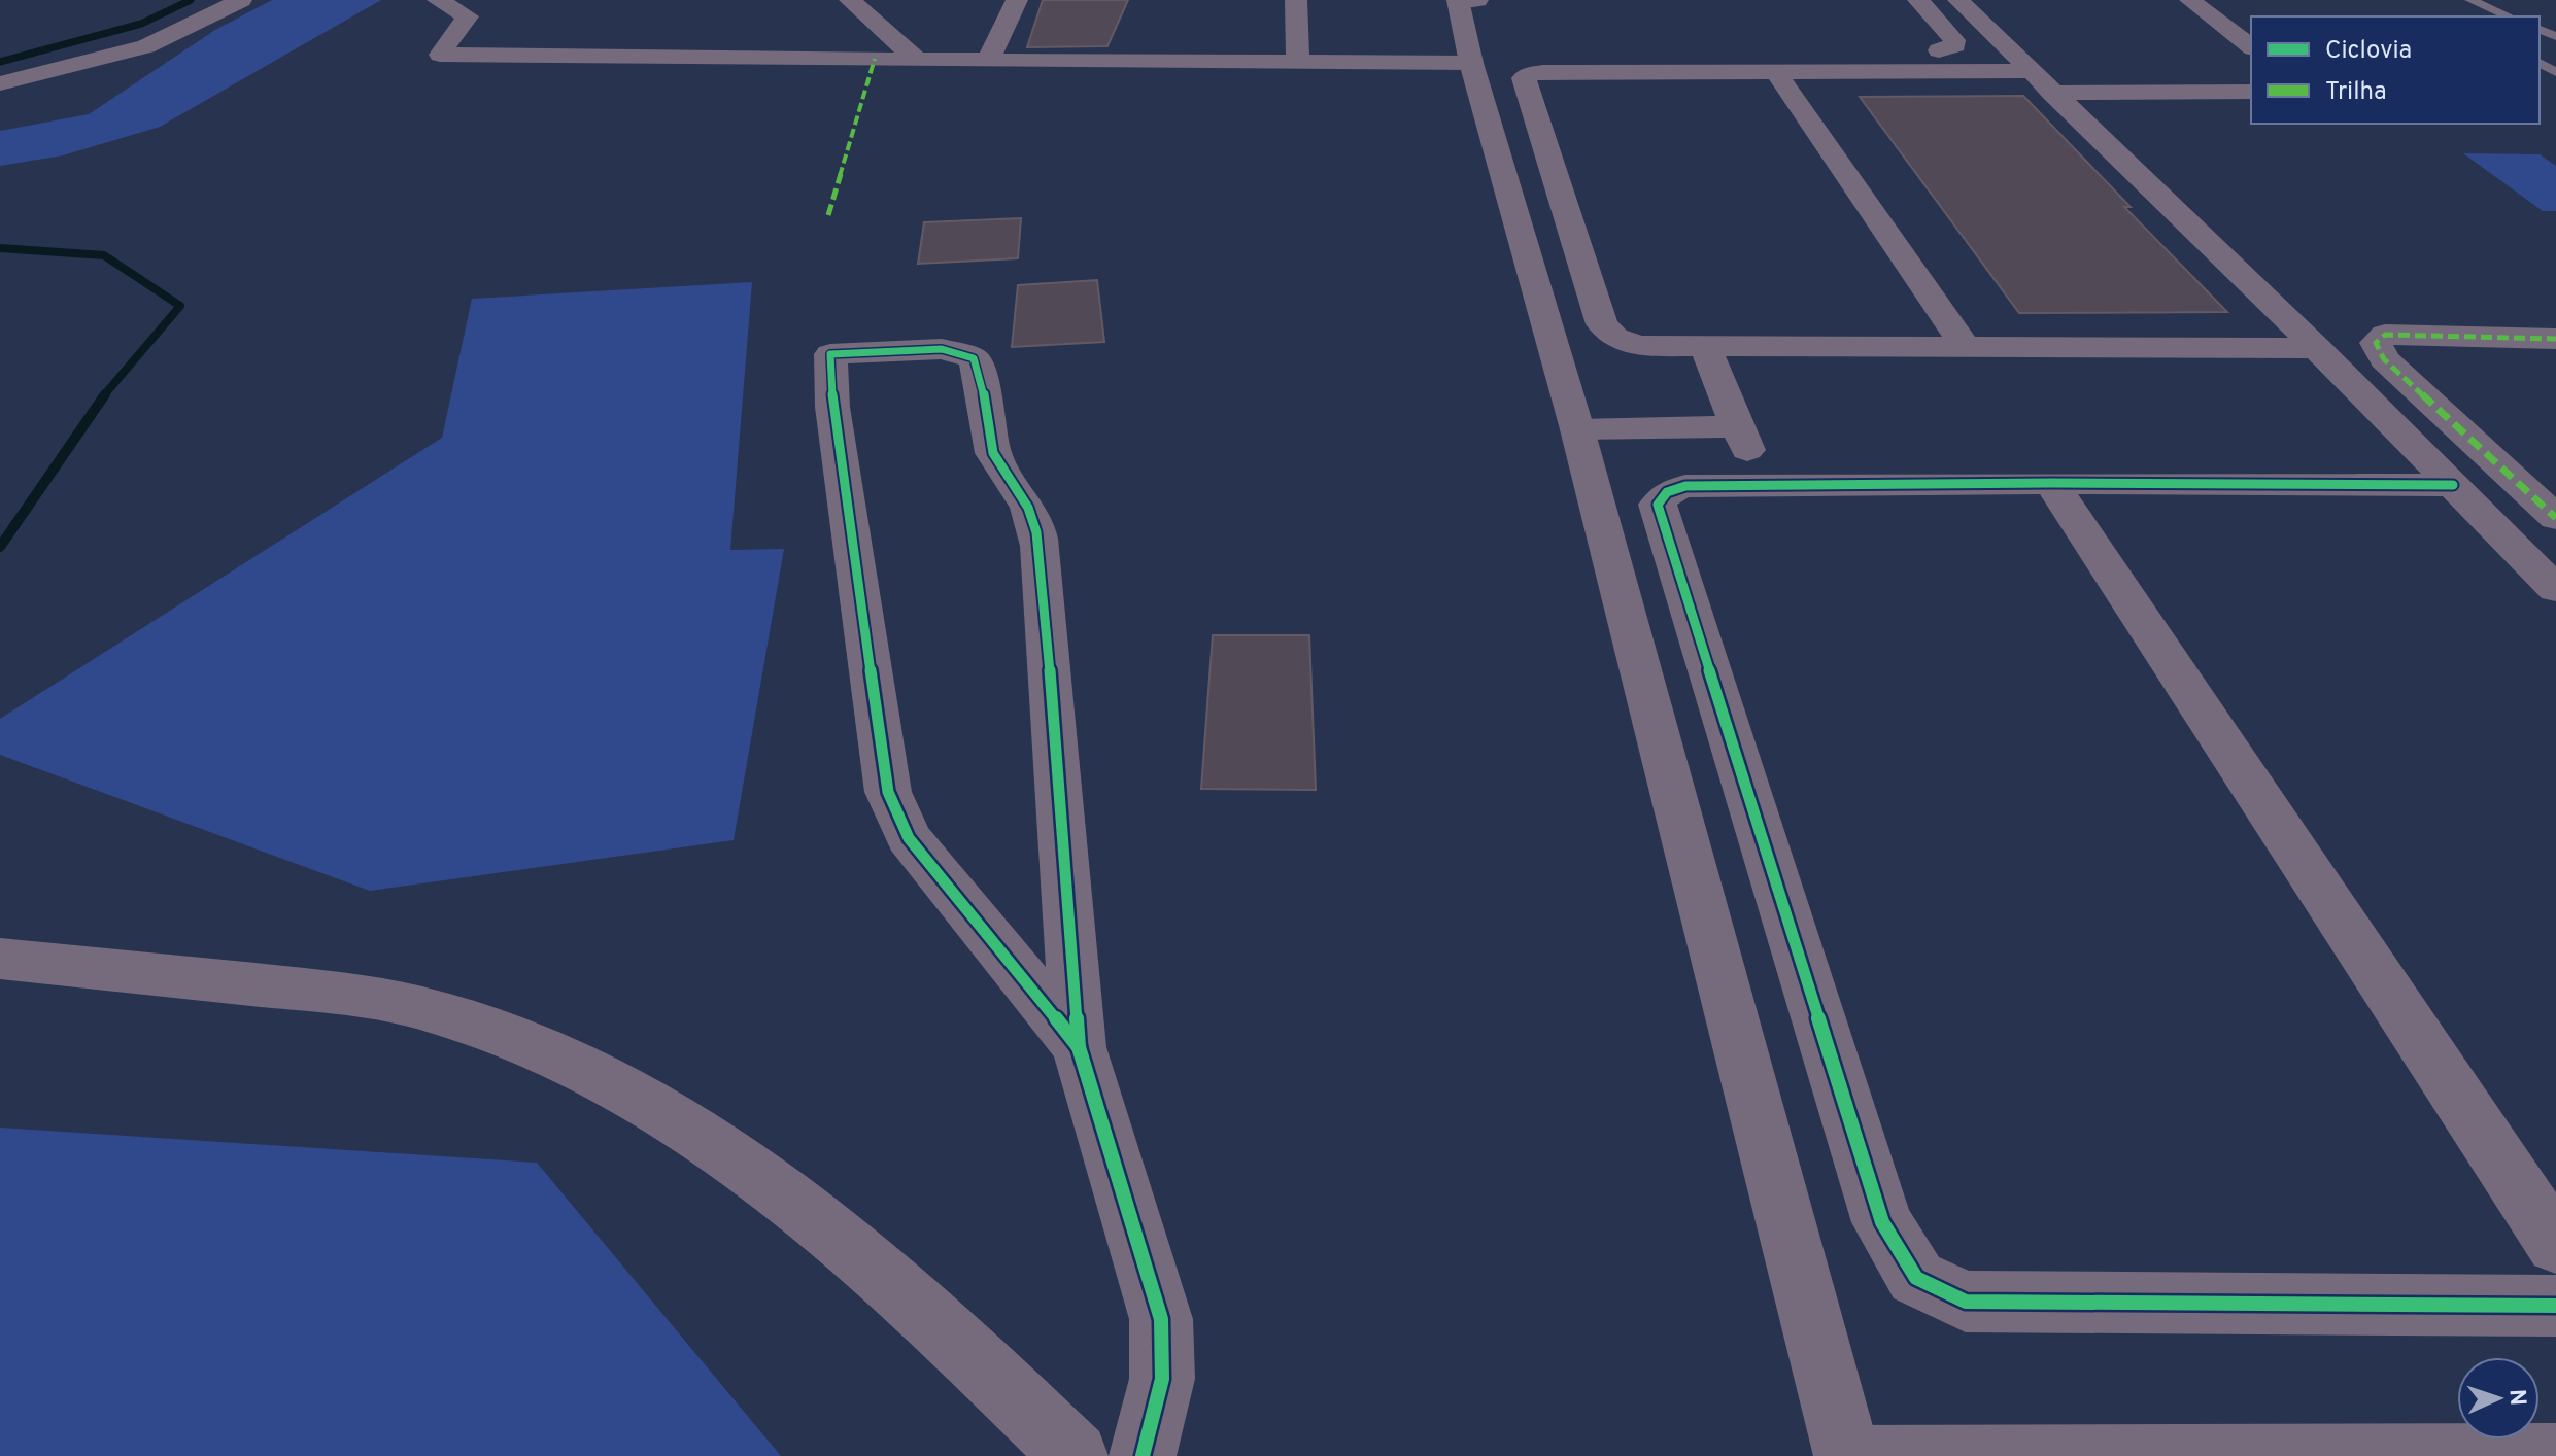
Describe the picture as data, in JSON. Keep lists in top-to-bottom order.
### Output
{
  "legend": ["Ciclovia", "Trilha"],
  "north": "right"
}
